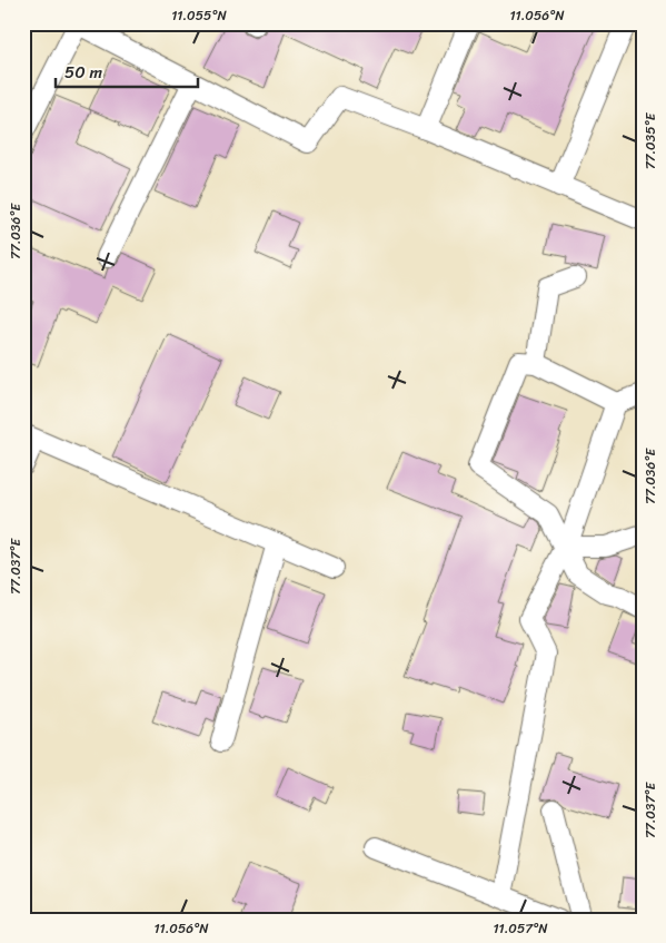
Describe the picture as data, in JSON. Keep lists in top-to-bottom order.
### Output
{
  "scale_bar": "50 m",
  "coordinates": [
    "11.055°N",
    "11.056°N",
    "77.035°E",
    "77.036°E",
    "77.037°E",
    "11.057°N"
  ]
}
